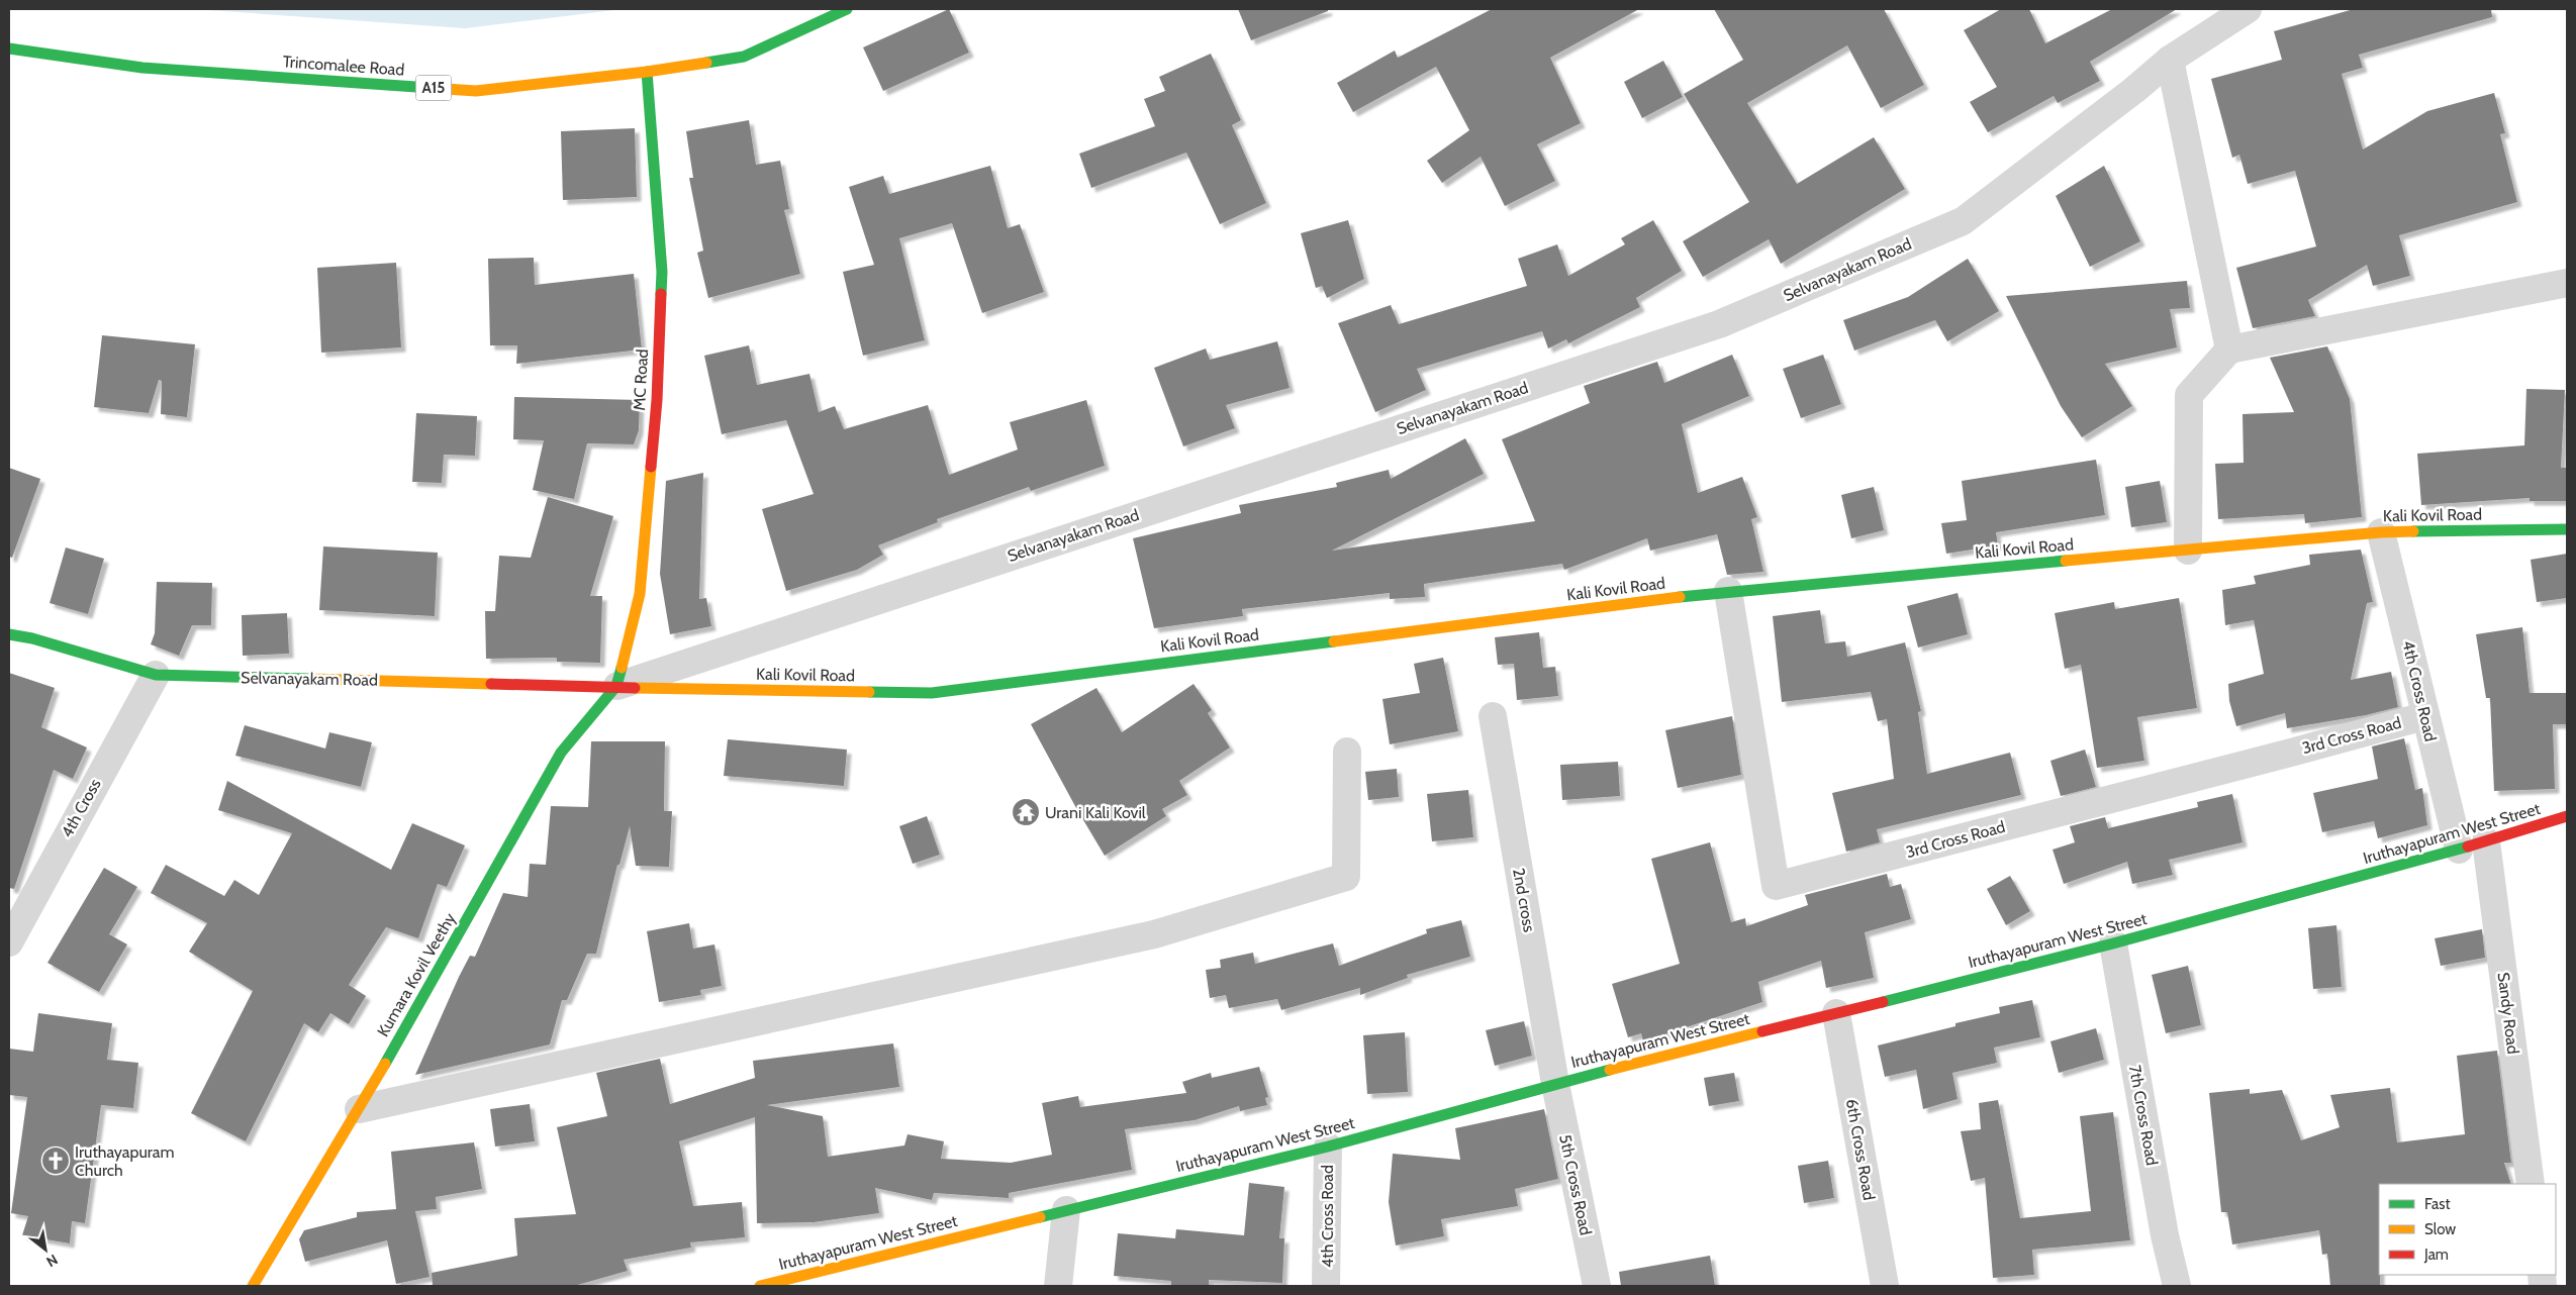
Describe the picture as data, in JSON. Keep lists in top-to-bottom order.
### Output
{
  "streets": {
    "main road": [
      "Trincomalee Road",
      "A15",
      "Selvanayakam Road",
      "MC Road",
      "Kali Kovil Road",
      "Iruthayapuram West Street",
      "Kumara Kovil Veethy"
    ],
    "street": [
      "4th Cross Road",
      "3rd Cross Road",
      "4th Cross",
      "2nd cross",
      "Sandy Road",
      "7th Cross Road",
      "6th Cross Road",
      "5th Cross Road"
    ]
  },
  "crossings": [
    ["Trincomalee Road", "MC Road"],
    ["Selvanayakam Road", "MC Road"],
    ["Selvanayakam Road", "Kali Kovil Road"],
    ["Selvanayakam Road", "4th Cross"],
    ["Selvanayakam Road", "Kumara Kovil Veethy"],
    ["MC Road", "Kumara Kovil Veethy"],
    ["Kali Kovil Road", "4th Cross Road"],
    ["Kali Kovil Road", "3rd Cross Road"],
    ["4th Cross Road", "3rd Cross Road"],
    ["4th Cross Road", "Iruthayapuram West Street"],
    ["Iruthayapuram West Street", "2nd cross"],
    ["Iruthayapuram West Street", "Sandy Road"],
    ["Iruthayapuram West Street", "7th Cross Road"],
    ["Iruthayapuram West Street", "6th Cross Road"],
    ["Iruthayapuram West Street", "5th Cross Road"],
    ["2nd cross", "5th Cross Road"]
  ],
  "places": {
    "temple": ["Urani Kali Kovil"],
    "church": ["Iruthayapuram Church"]
  },
  "legend": ["Fast", "Slow", "Jam"],
  "north": "bottom right"
}
